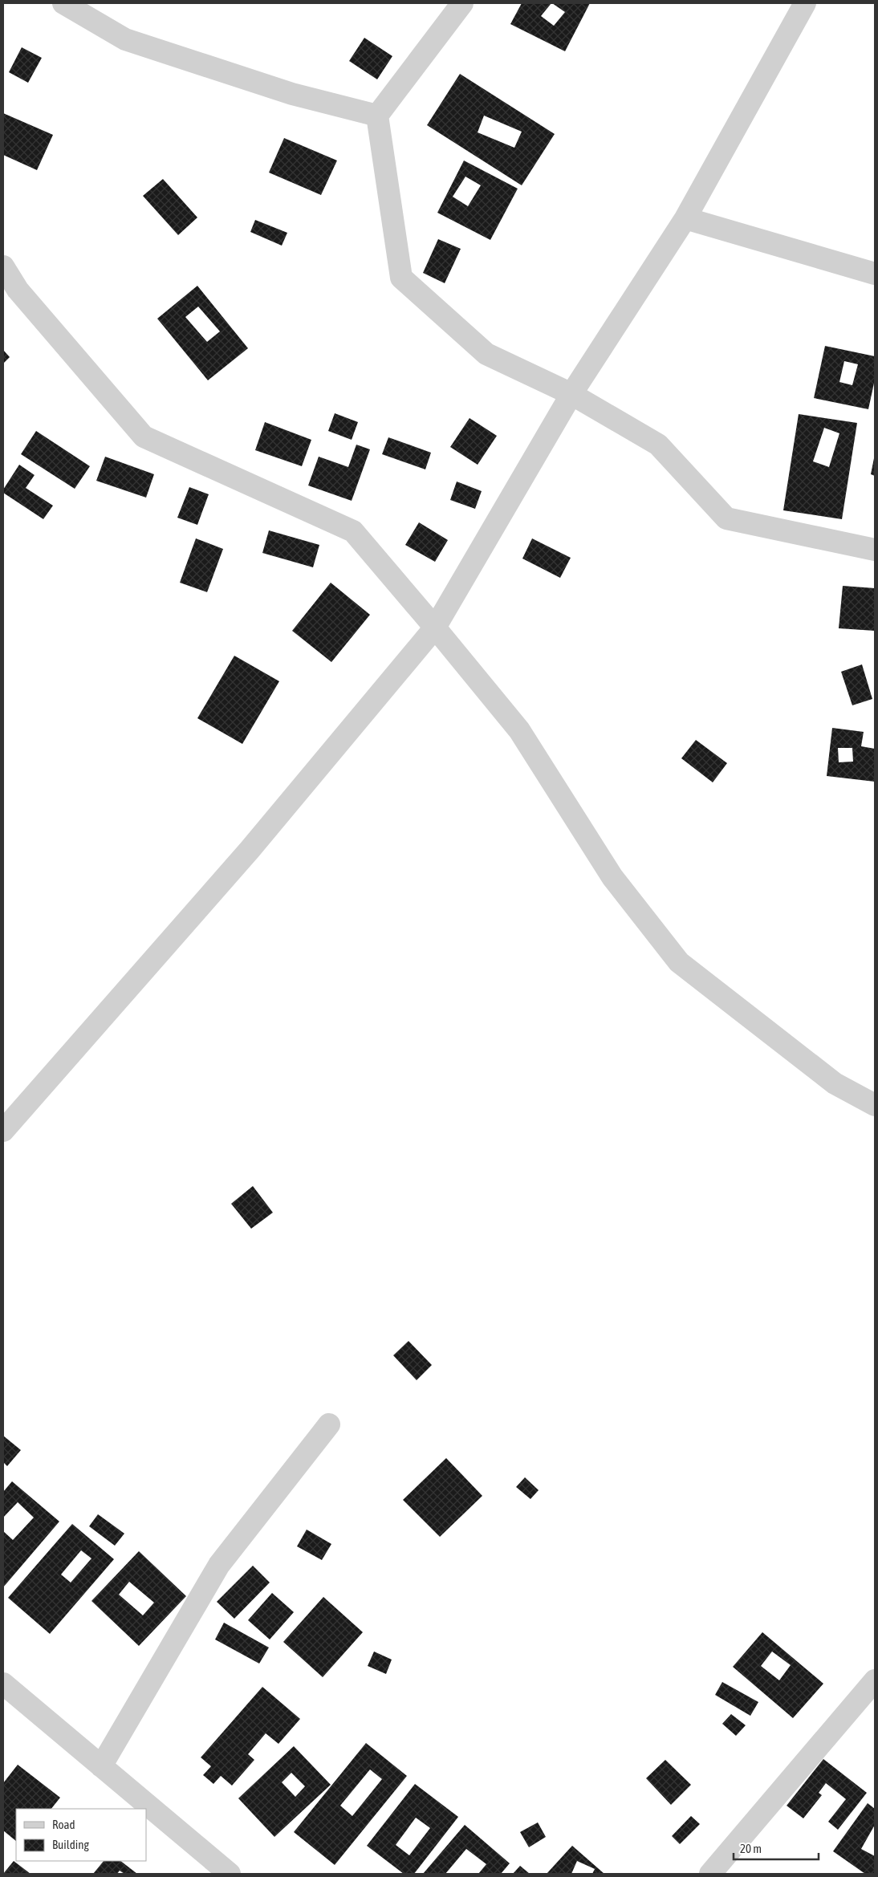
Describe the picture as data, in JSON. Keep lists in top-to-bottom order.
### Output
{
  "legend": ["Road", "Building"],
  "scale_bar": "20 m"
}
